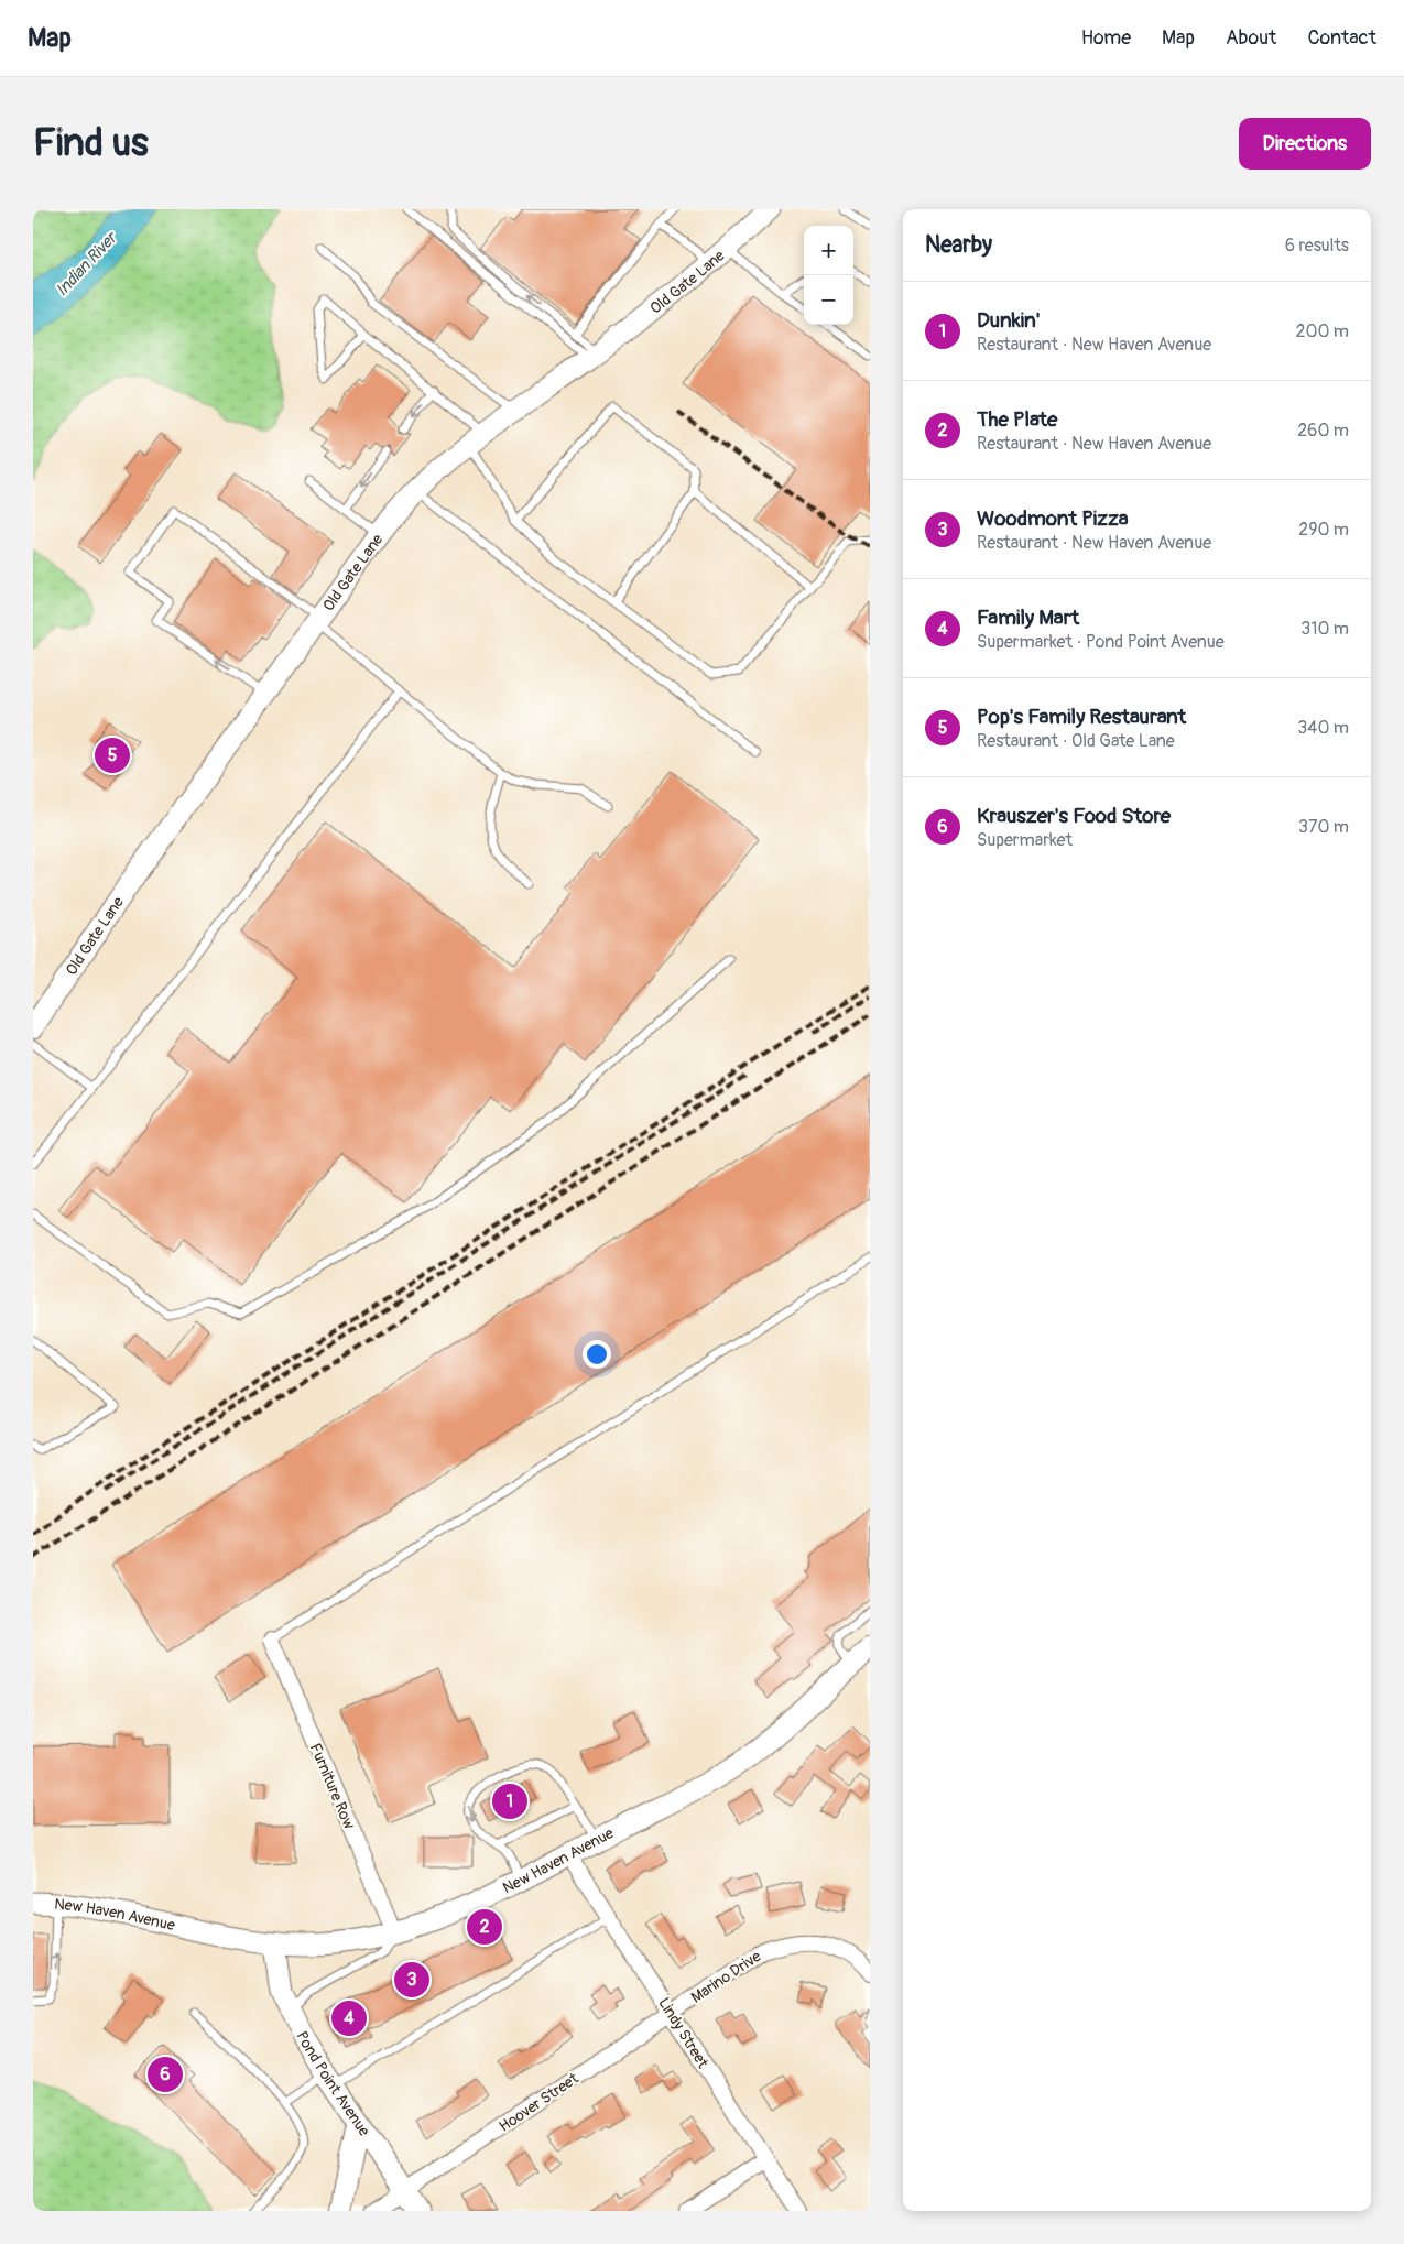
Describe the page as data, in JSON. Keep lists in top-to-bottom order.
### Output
{
  "streets": {
    "main road": ["Old Gate Lane", "New Haven Avenue", "Pond Point Avenue"],
    "street": [
      "Furniture Row",
      "Marino Drive",
      "Lindy Street",
      "Hoover Street"
    ]
  },
  "crossings": [
    ["Furniture Row", "New Haven Avenue"],
    ["New Haven Avenue", "Lindy Street"],
    ["New Haven Avenue", "Pond Point Avenue"],
    ["Marino Drive", "Lindy Street"],
    ["Marino Drive", "Hoover Street"],
    ["Lindy Street", "Hoover Street"],
    ["Pond Point Avenue", "Hoover Street"]
  ],
  "water": ["Indian River"],
  "page": {
    "header": "Map",
    "nav": [
      "Home",
      "Map",
      "About",
      "Contact"
    ],
    "buttons": "Directions",
    "title": "Find us",
    "heading": ["Nearby", "6 results"],
    "map_buttons": ["+", "−"],
    "list": [
      {
        "mark": "1",
        "name": "Dunkin'",
        "note": "Restaurant · New Haven Avenue",
        "value": "200 m"
      },
      {
        "mark": "2",
        "name": "The Plate",
        "note": "Restaurant · New Haven Avenue",
        "value": "260 m"
      },
      {
        "mark": "3",
        "name": "Woodmont Pizza",
        "note": "Restaurant · New Haven Avenue",
        "value": "290 m"
      },
      {
        "mark": "4",
        "name": "Family Mart",
        "note": "Supermarket · Pond Point Avenue",
        "value": "310 m"
      },
      {
        "mark": "5",
        "name": "Pop's Family Restaurant",
        "note": "Restaurant · Old Gate Lane",
        "value": "340 m"
      },
      {
        "mark": "6",
        "name": "Krauszer's Food Store",
        "note": "Supermarket",
        "value": "370 m"
      }
    ],
    "pins": [
      "5",
      "1",
      "2",
      "3",
      "4",
      "6"
    ]
  }
}
